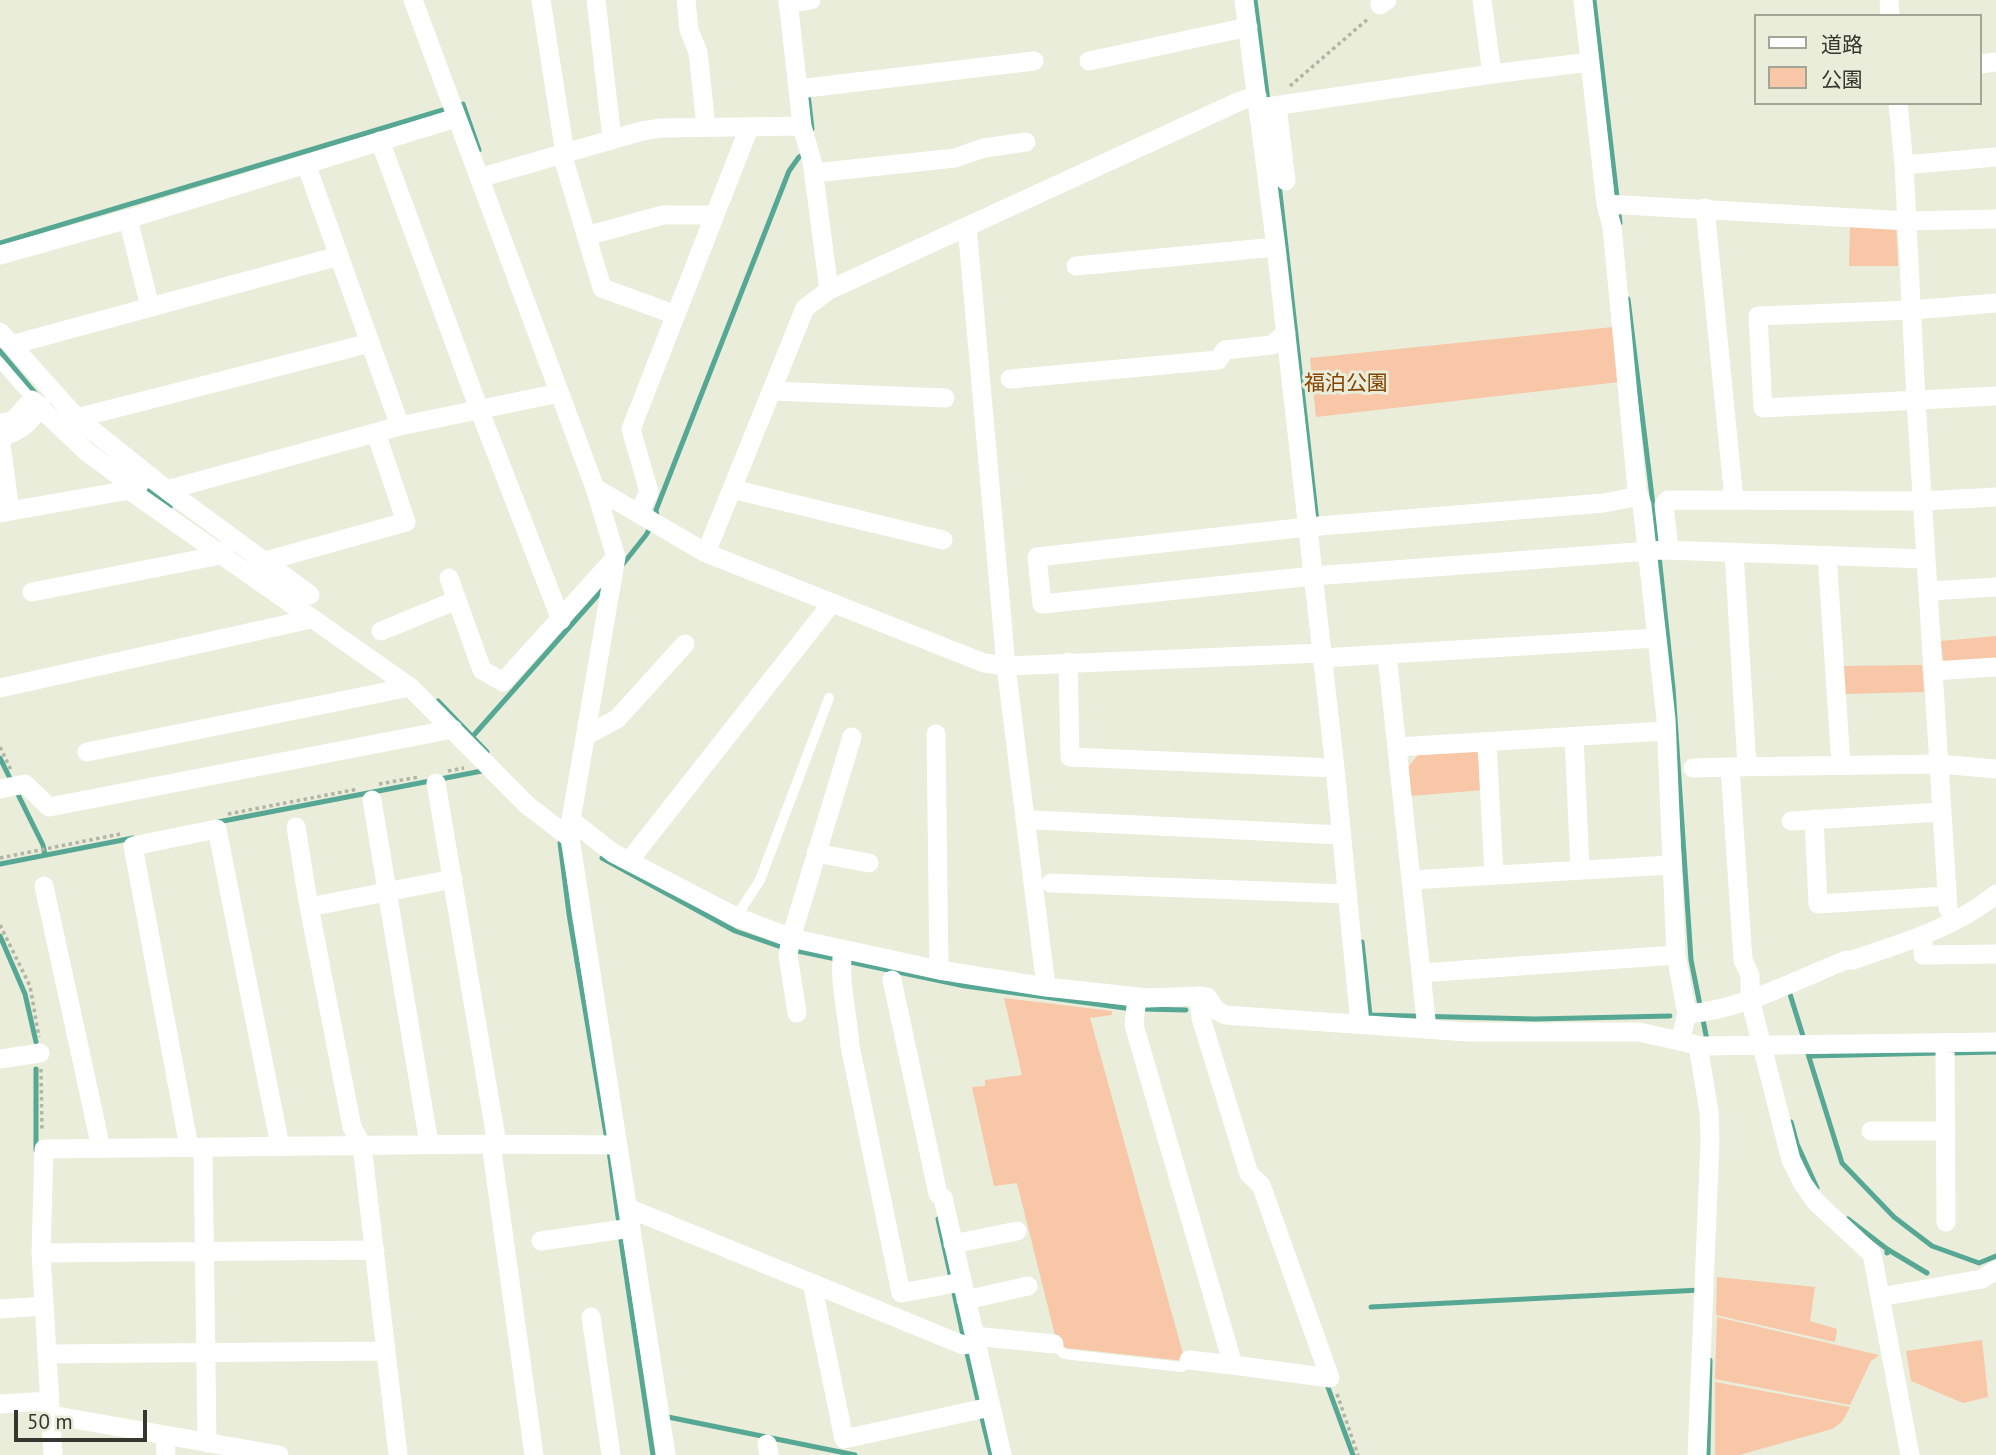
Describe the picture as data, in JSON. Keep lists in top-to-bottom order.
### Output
{
  "parks": ["福泊公園"],
  "legend": ["道路", "公園"],
  "scale_bar": "50 m"
}
